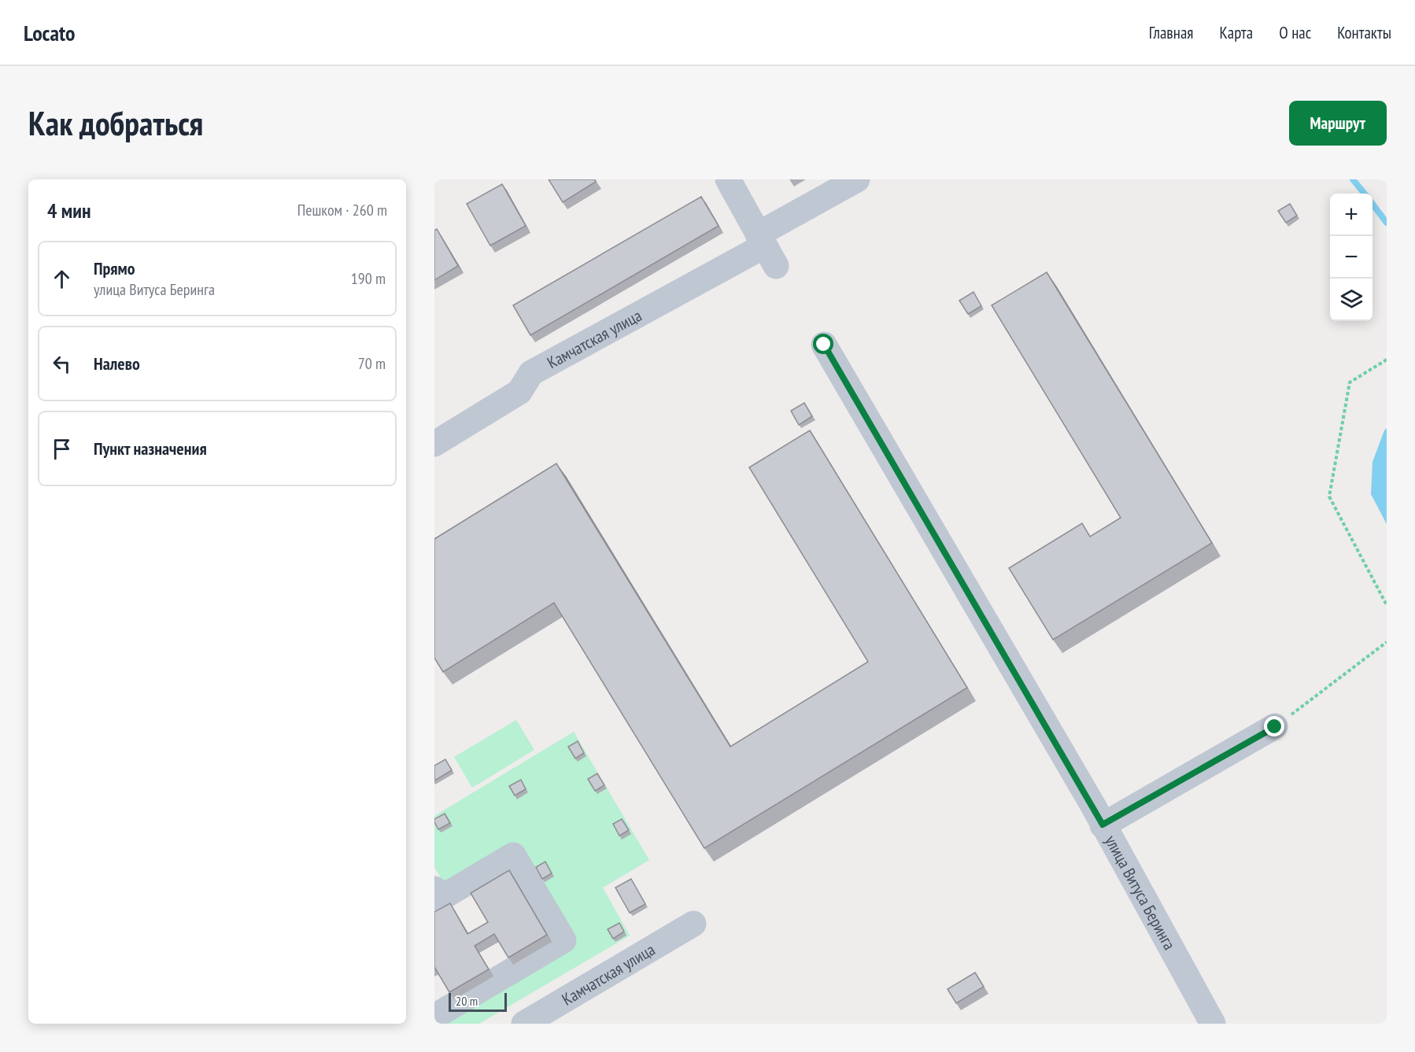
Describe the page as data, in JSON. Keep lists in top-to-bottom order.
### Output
{
  "streets": {
    "street": ["Камчатская улица", "улица Витуса Беринга"]
  },
  "scale_bar": "20 m",
  "page": {
    "header": "Locato",
    "nav": [
      "Главная",
      "Карта",
      "О нас",
      "Контакты"
    ],
    "buttons": "Маршрут",
    "title": "Как добраться",
    "heading": ["4 мин", "Пешком · 260 m"],
    "map_buttons": ["+", "−"],
    "list": [
      ["Прямо", "улица Витуса Беринга", "190 m"],
      ["Налево", "70 m"],
      "Пункт назначения"
    ],
    "scale": "20 m"
  }
}
